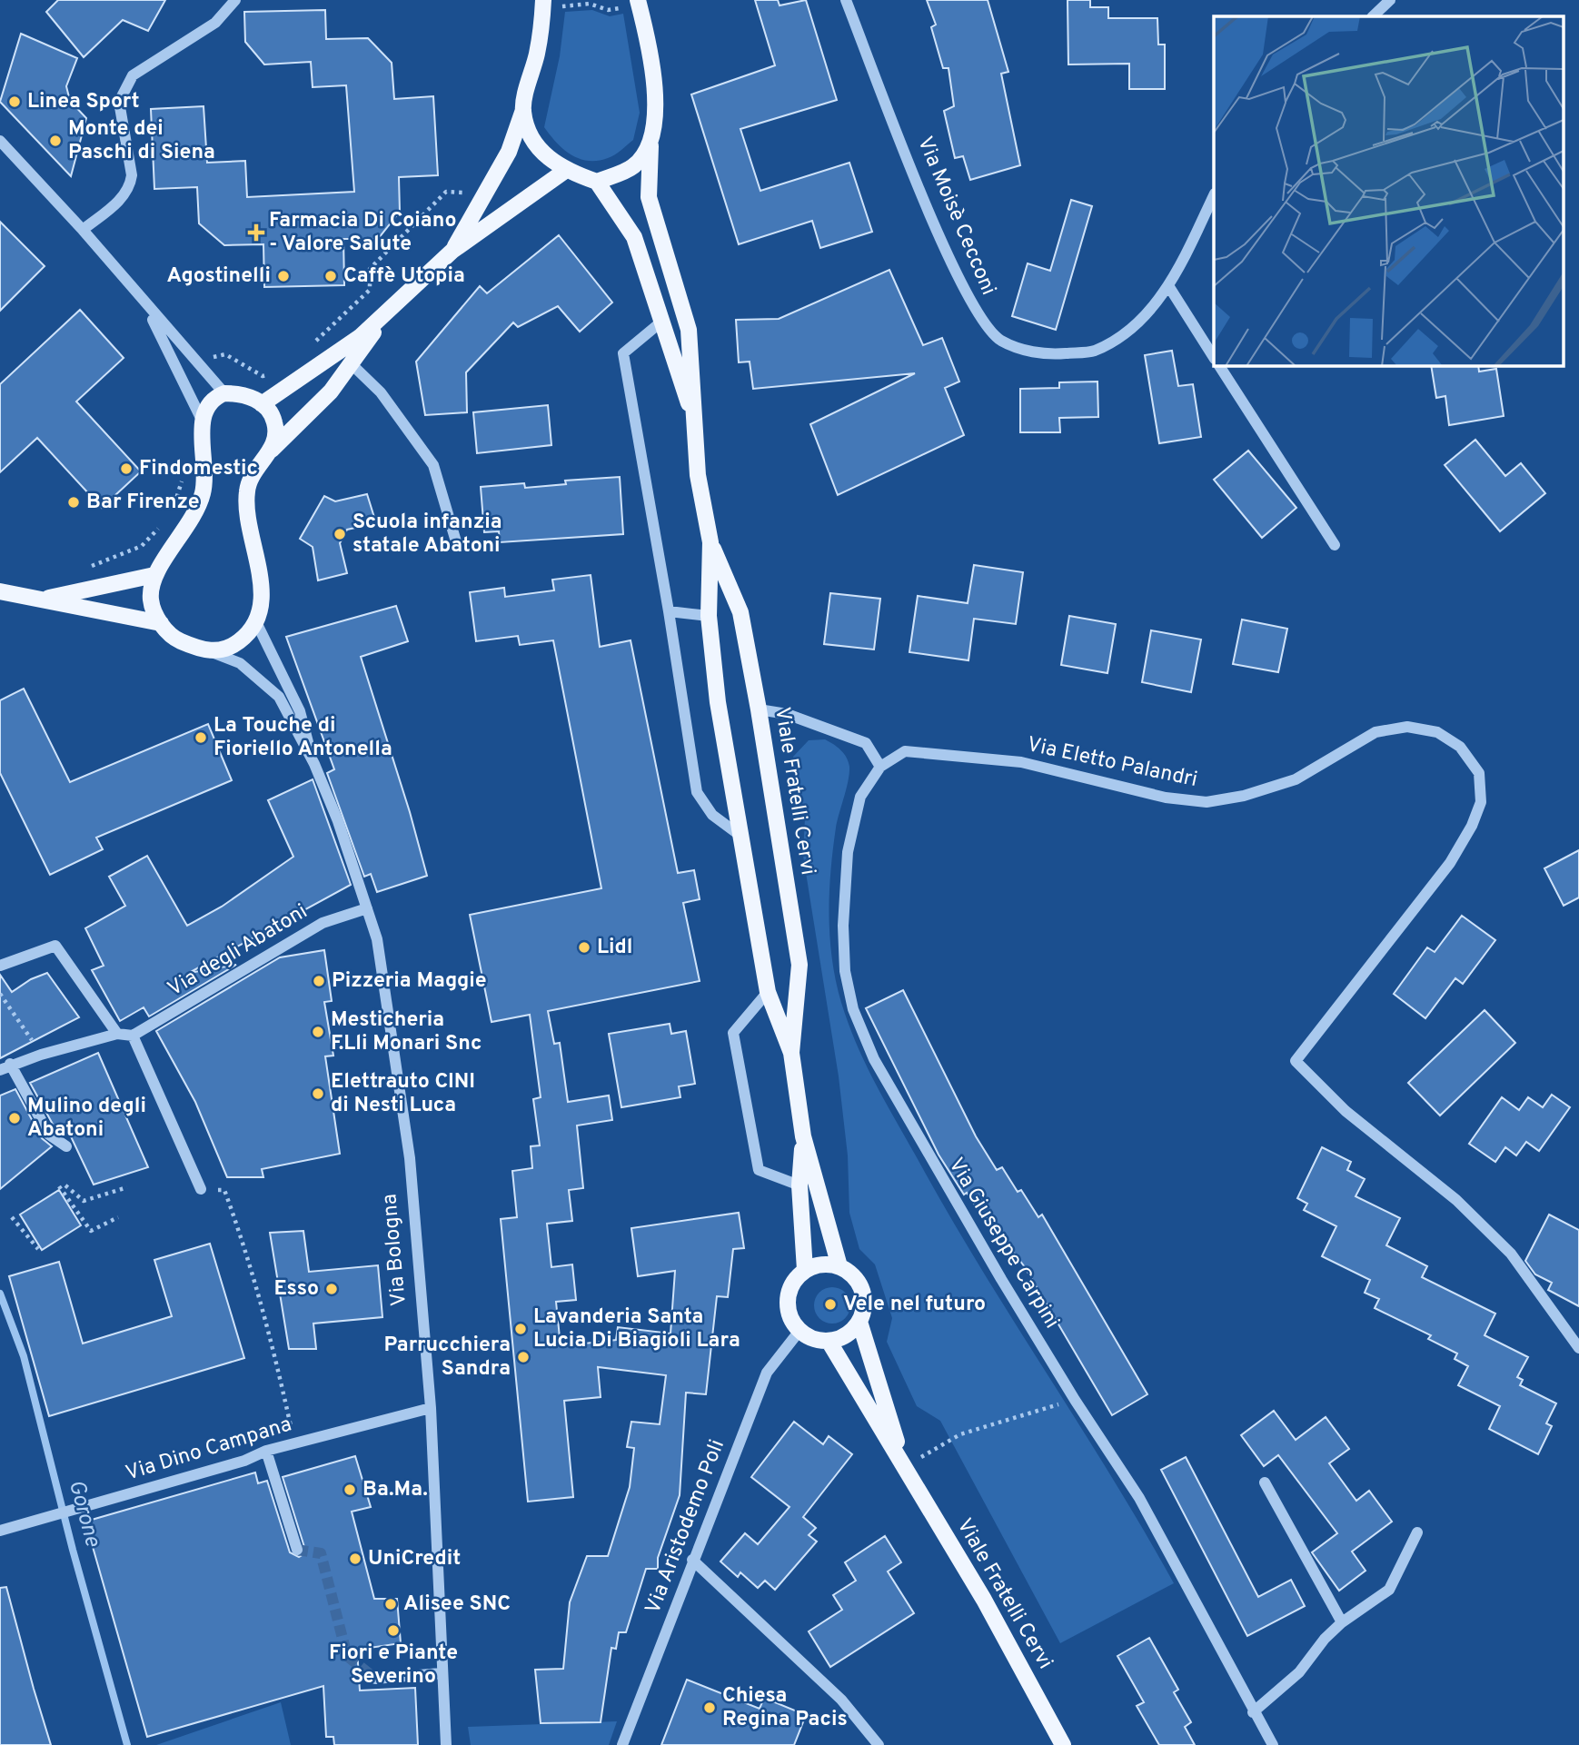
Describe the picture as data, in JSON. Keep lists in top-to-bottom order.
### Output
{
  "streets": {
    "main road": ["Viale Fratelli Cervi"],
    "street": [
      "Via Moisè Cecconi",
      "Via Eletto Palandri",
      "Via degli Abatoni",
      "Via Giuseppe Carpini",
      "Via Bologna",
      "Via Dino Campana",
      "Via Aristodemo Poli"
    ]
  },
  "crossings": [
    ["Via Eletto Palandri", "Via Giuseppe Carpini"],
    ["Via degli Abatoni", "Via Bologna"],
    ["Via Bologna", "Via Dino Campana"]
  ],
  "water": ["Gorone"],
  "places": {
    "other": [
      "Linea Sport",
      "Monte dei Paschi di Siena",
      "Agostinelli",
      "Caffè Utopia",
      "Findomestic",
      "Bar Firenze",
      "Scuola infanzia statale Abatoni",
      "La Touche di Fioriello Antonella",
      "Lidl",
      "Pizzeria Maggie",
      "Mesticheria F.Lli Monari Snc",
      "Elettrauto CINI di Nesti Luca",
      "Mulino degli Abatoni",
      "Esso",
      "Vele nel futuro",
      "Lavanderia Santa Lucia Di Biagioli Lara",
      "Parrucchiera Sandra",
      "Ba.Ma.",
      "UniCredit",
      "Alisee SNC",
      "Fiori e Piante Severino",
      "Chiesa Regina Pacis"
    ],
    "health": ["Farmacia Di Coiano - Valore Salute"]
  }
}
